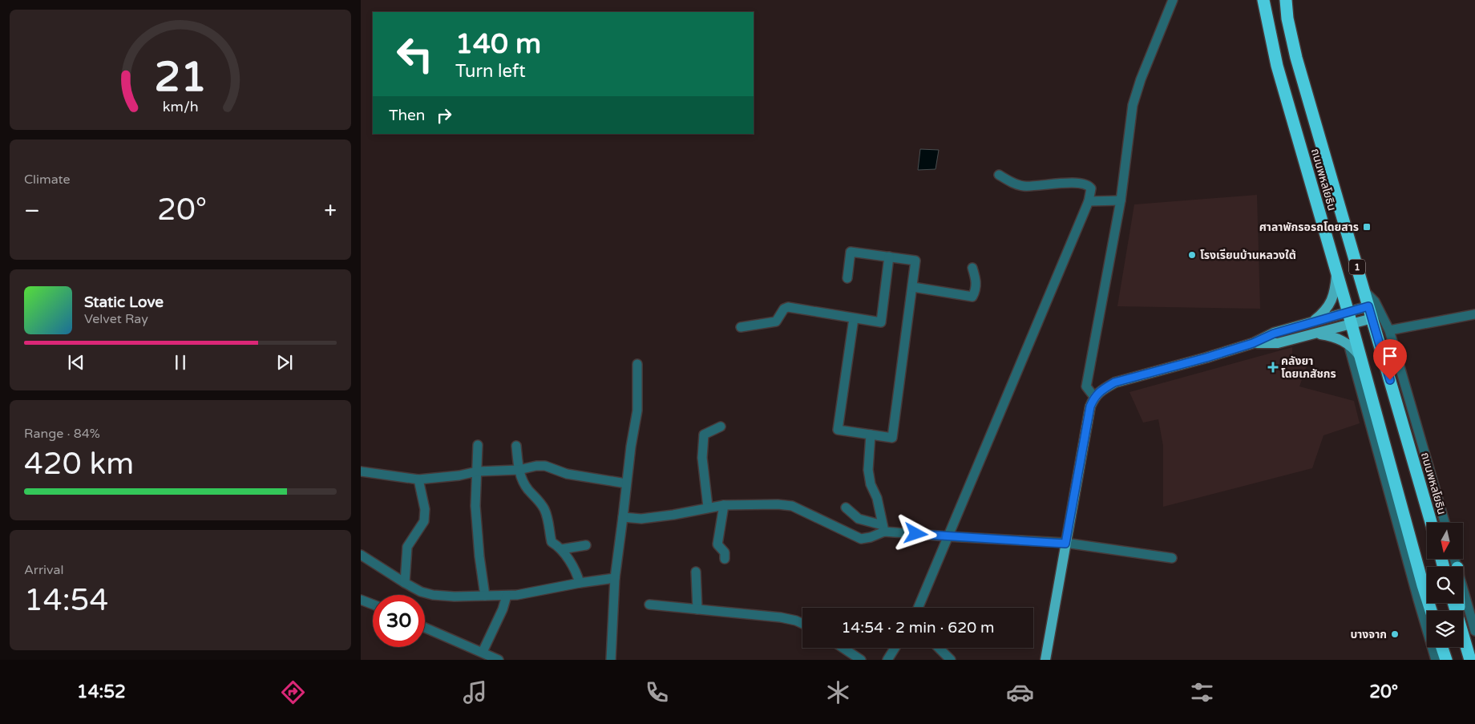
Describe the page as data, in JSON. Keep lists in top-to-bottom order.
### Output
{
  "streets": {
    "highway": ["ถนนพหลโยธิน", "1"]
  },
  "places": {
    "transit": ["ศาลาพักรอรถโดยสาร"],
    "other": ["โรงเรียนบ้านหลวงใต้", "บางจาก"],
    "health": ["คลังยา โดยเภสัชกร"]
  },
  "north": "bottom",
  "page": {
    "turn": ["140 m", "Turn left"],
    "then": "Then",
    "tile": [
      "Climate",
      ["Range · 84%", "420 km"],
      ["Arrival", "14:54"]
    ],
    "heat": ["−", "20°", "+"],
    "song": ["Static Love", "Velvet Ray"],
    "limit": "30",
    "trip": "14:54 · 2 min · 620 m",
    "tabs": ["14:52", "20°"],
    "gauge": ["21", "km/h"]
  }
}
